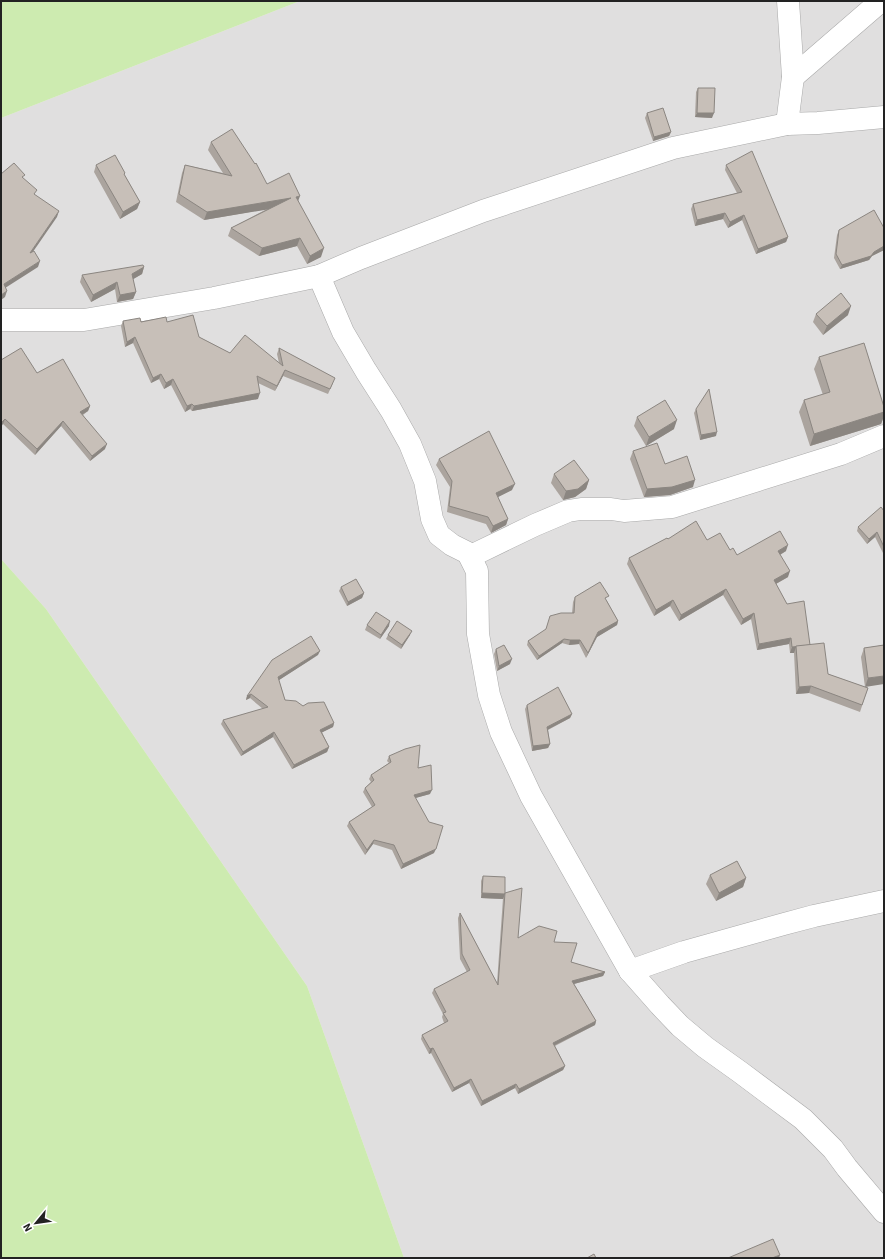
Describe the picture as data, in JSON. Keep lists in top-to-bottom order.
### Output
{
  "north": "bottom left"
}
